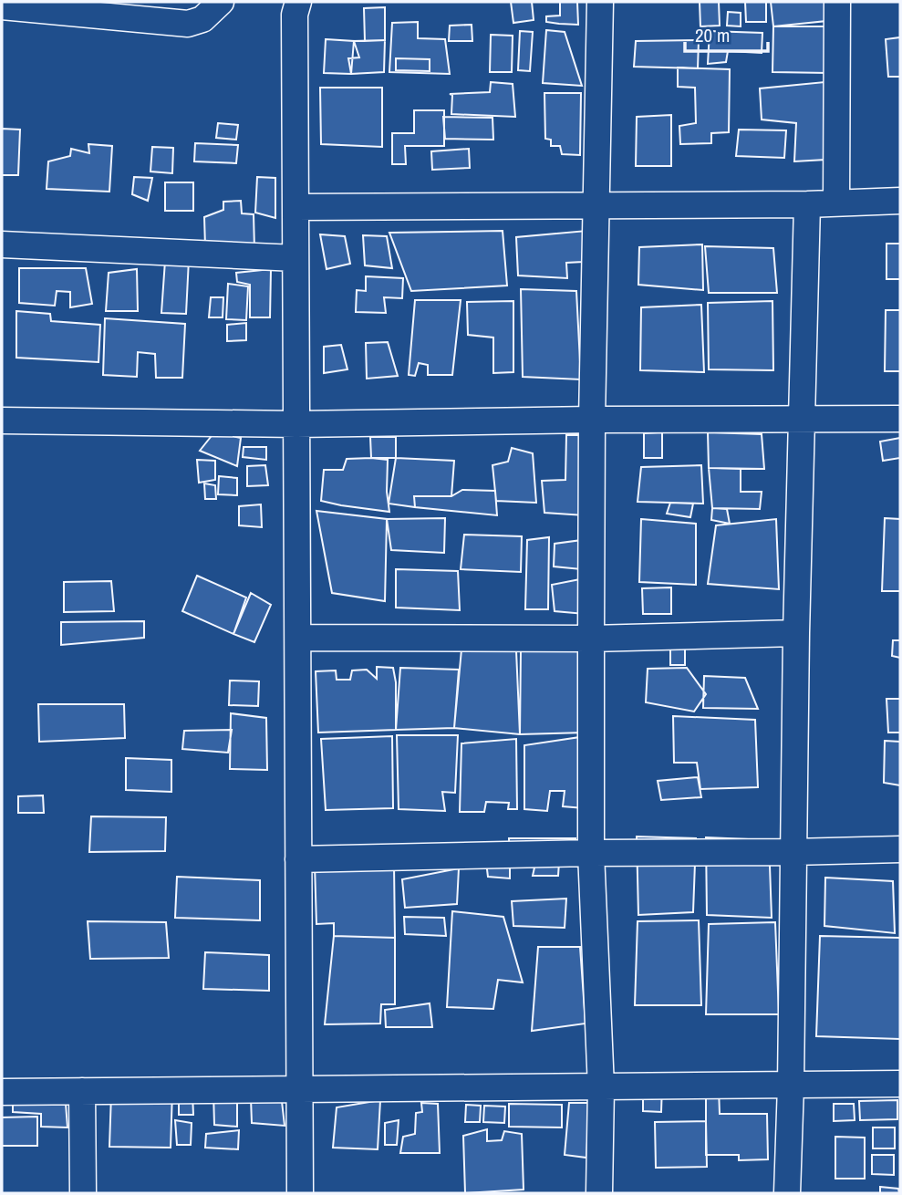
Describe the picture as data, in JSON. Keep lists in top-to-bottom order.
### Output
{
  "scale_bar": "20 m"
}
